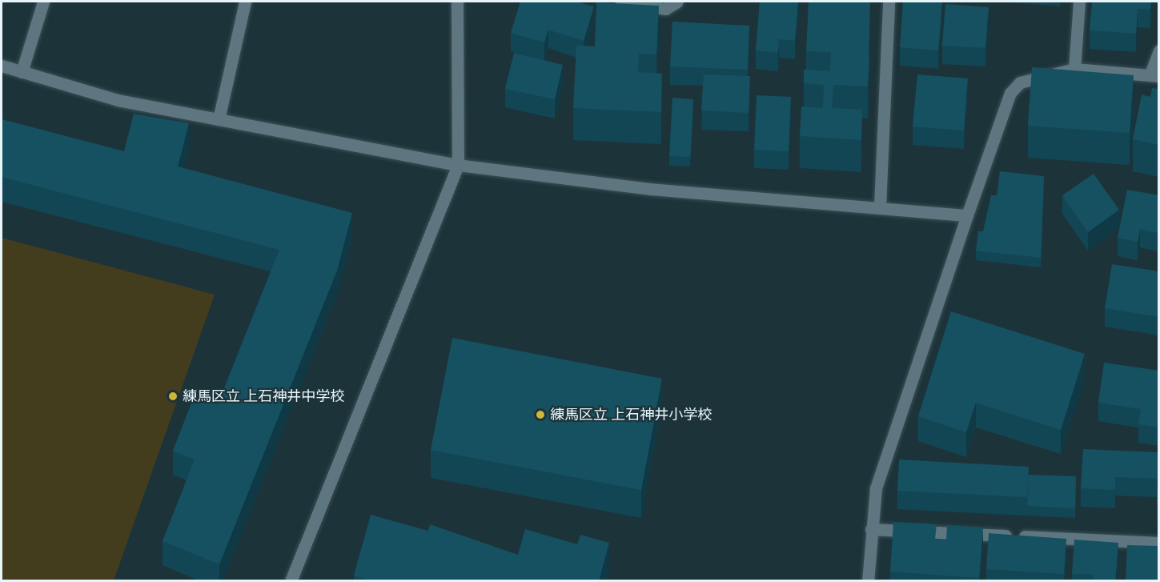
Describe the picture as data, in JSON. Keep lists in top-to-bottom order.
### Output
{
  "places": ["練馬区立 上石神井中学校", "練馬区立 上石神井小学校"]
}
